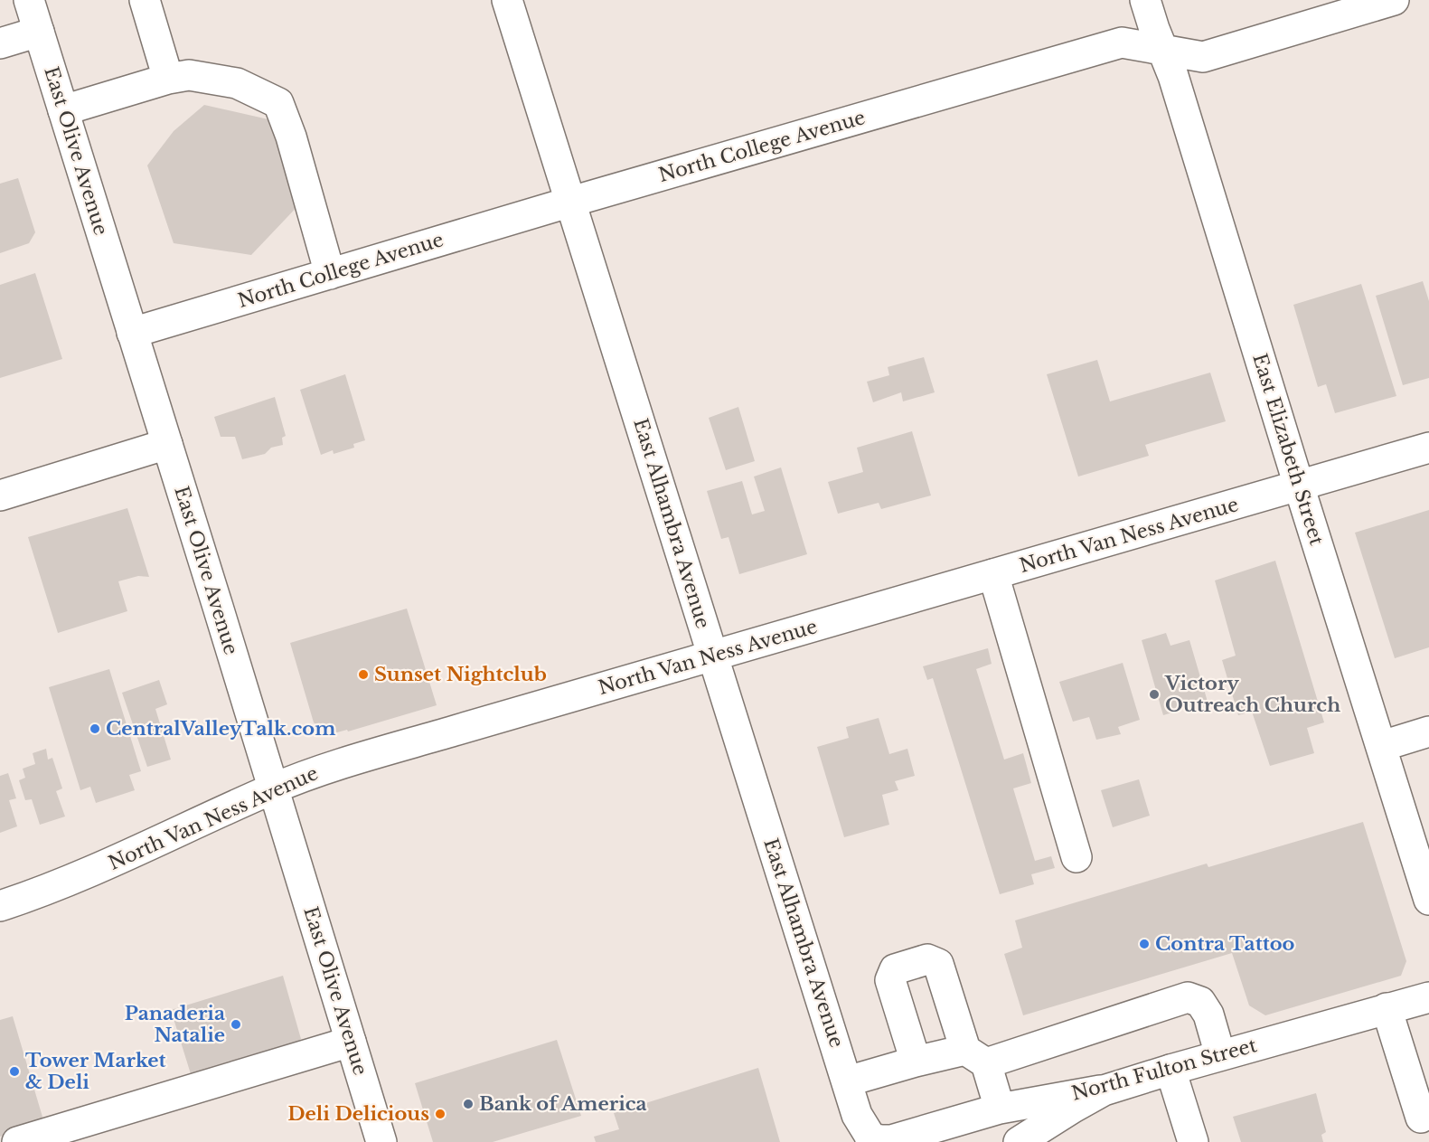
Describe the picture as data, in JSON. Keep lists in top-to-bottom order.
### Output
{
  "streets": {
    "street": [
      "North College Avenue",
      "East Olive Avenue",
      "East Elizabeth Street",
      "East Alhambra Avenue",
      "North Van Ness Avenue",
      "North Fulton Street"
    ]
  },
  "crossings": [
    ["North College Avenue", "East Olive Avenue"],
    ["North College Avenue", "East Elizabeth Street"],
    ["North College Avenue", "East Alhambra Avenue"],
    ["East Olive Avenue", "North Van Ness Avenue"],
    ["East Elizabeth Street", "North Van Ness Avenue"],
    ["East Alhambra Avenue", "North Van Ness Avenue"],
    ["East Alhambra Avenue", "North Fulton Street"]
  ],
  "places": [
    "Sunset Nightclub",
    "Victory Outreach Church",
    "CentralValleyTalk.com",
    "Contra Tattoo",
    "Panaderia Natalie",
    "Tower Market & Deli",
    "Bank of America",
    "Deli Delicious"
  ]
}
